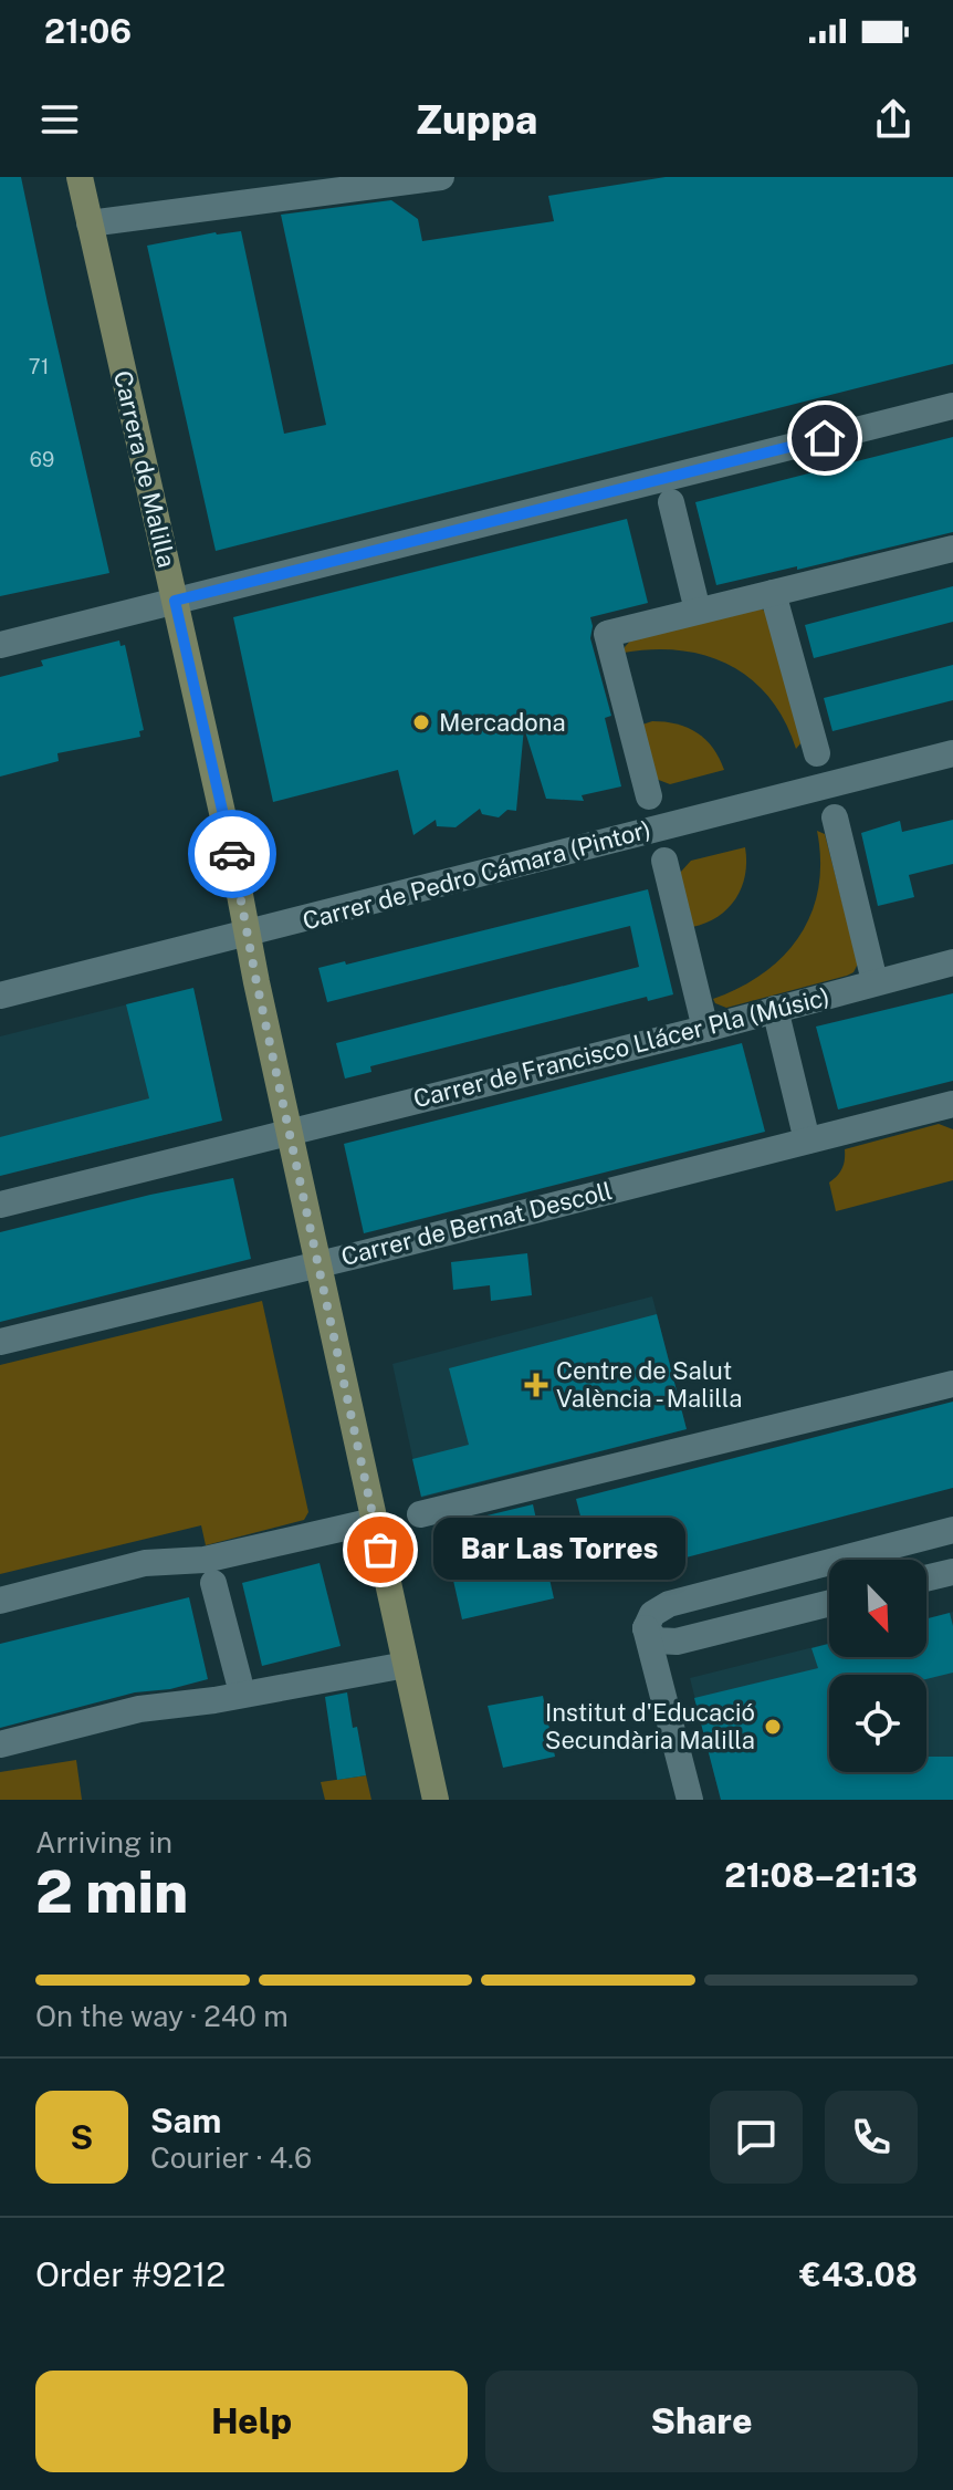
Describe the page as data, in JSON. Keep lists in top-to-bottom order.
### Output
{
  "streets": {
    "street": [
      "Carrera de Malilla",
      "Carrer de Pedro Cámara (Pintor)",
      "Carrer de Francisco Llácer Pla (Músic)",
      "Carrer de Bernat Descoll"
    ]
  },
  "crossings": [
    ["Carrera de Malilla", "Carrer de Pedro Cámara (Pintor)"],
    ["Carrera de Malilla", "Carrer de Francisco Llácer Pla (Músic)"],
    ["Carrera de Malilla", "Carrer de Bernat Descoll"]
  ],
  "places": {
    "other": ["Mercadona", "Bar Las Torres", "Institut d'Educació Secundària Malilla"],
    "health": ["Centre de Salut València - Malilla"]
  },
  "house_numbers": ["71", "69"],
  "north": "bottom right",
  "page": {
    "status": "21:06",
    "header": "Zuppa",
    "bubble": "Bar Las Torres",
    "heading": ["2 min", "Arriving in", "21:08–21:13"],
    "panel": [
      "Sam",
      "Courier · 4.6",
      "Order #9212",
      "€43.08"
    ],
    "bar": "On the way · 240 m",
    "round": "S",
    "buttons": ["Help", "Share"]
  }
}
